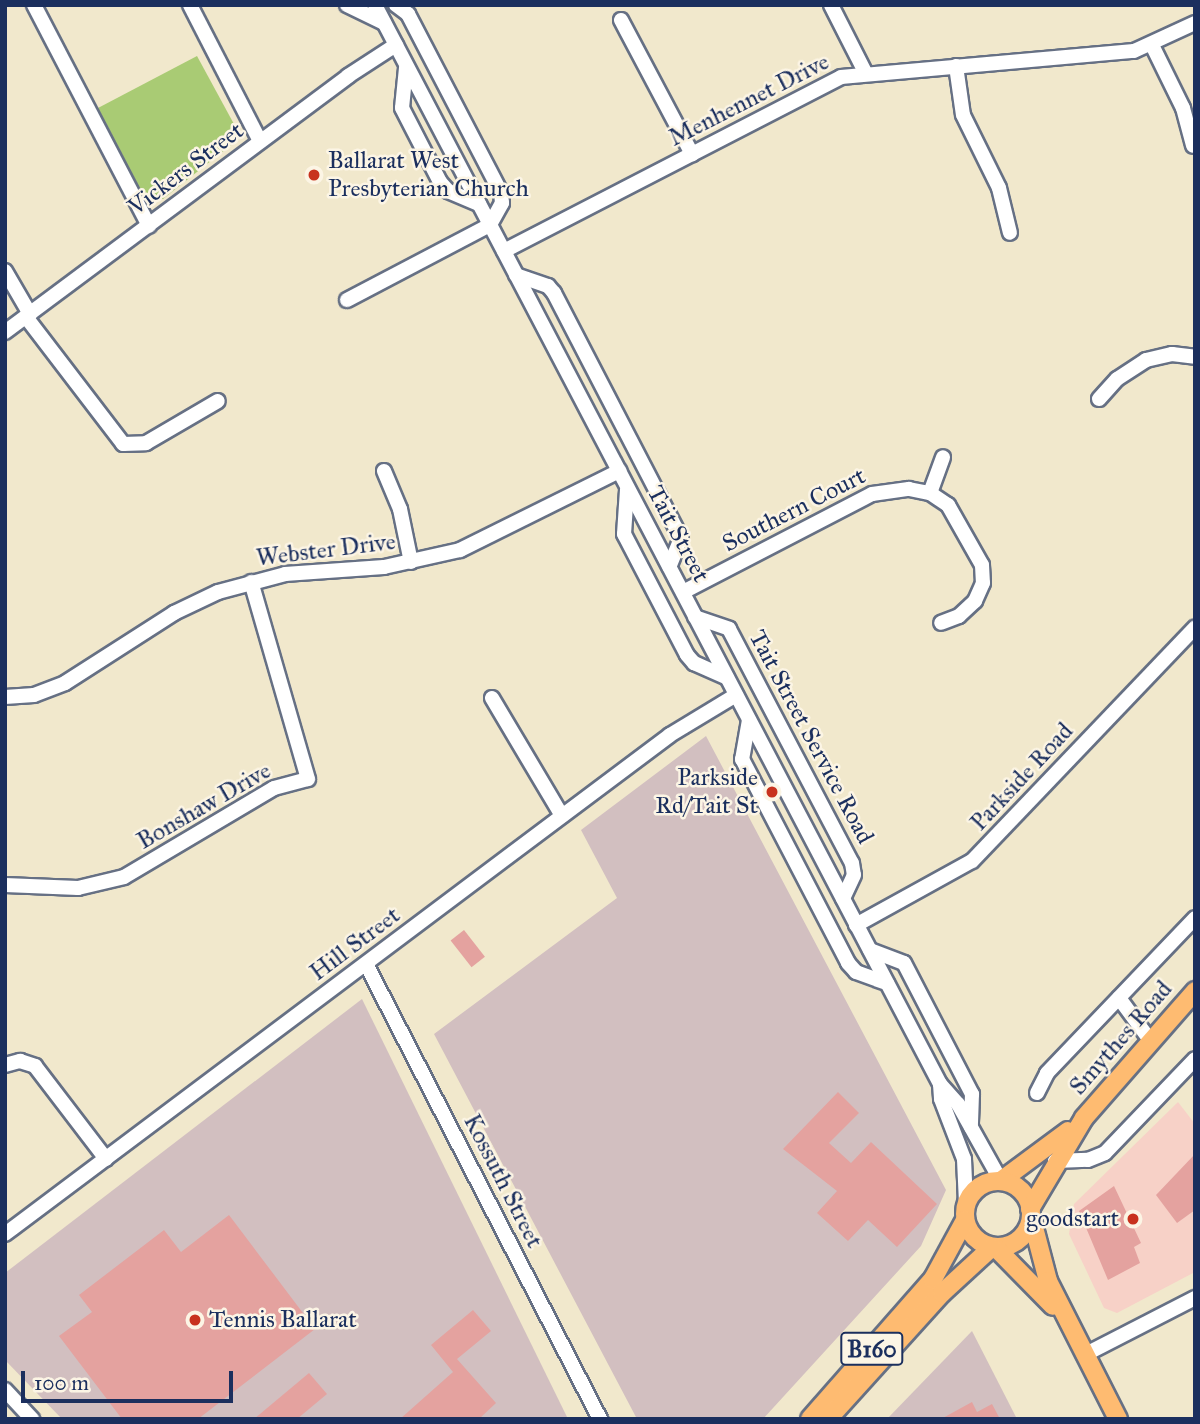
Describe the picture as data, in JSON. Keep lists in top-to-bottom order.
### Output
{
  "streets": {
    "main road": ["Smythes Road", "B160"],
    "street": [
      "Menhennet Drive",
      "Vickers Street",
      "Southern Court",
      "Tait Street",
      "Webster Drive",
      "Tait Street Service Road",
      "Parkside Road",
      "Bonshaw Drive",
      "Hill Street",
      "Kossuth Street"
    ]
  },
  "crossings": [
    ["Menhennet Drive", "Tait Street"],
    ["Vickers Street", "Tait Street"],
    ["Southern Court", "Tait Street"],
    ["Tait Street", "Webster Drive"],
    ["Tait Street", "Tait Street Service Road"],
    ["Tait Street", "Parkside Road"],
    ["Tait Street", "Hill Street"],
    ["Tait Street", "Smythes Road"],
    ["Tait Street", "B160"],
    ["Webster Drive", "Bonshaw Drive"],
    ["Hill Street", "Kossuth Street"],
    ["Smythes Road", "B160"]
  ],
  "places": [
    "Ballarat West Presbyterian Church",
    "Parkside Rd/Tait St",
    "goodstart",
    "Tennis Ballarat"
  ],
  "scale_bar": "100 m"
}
